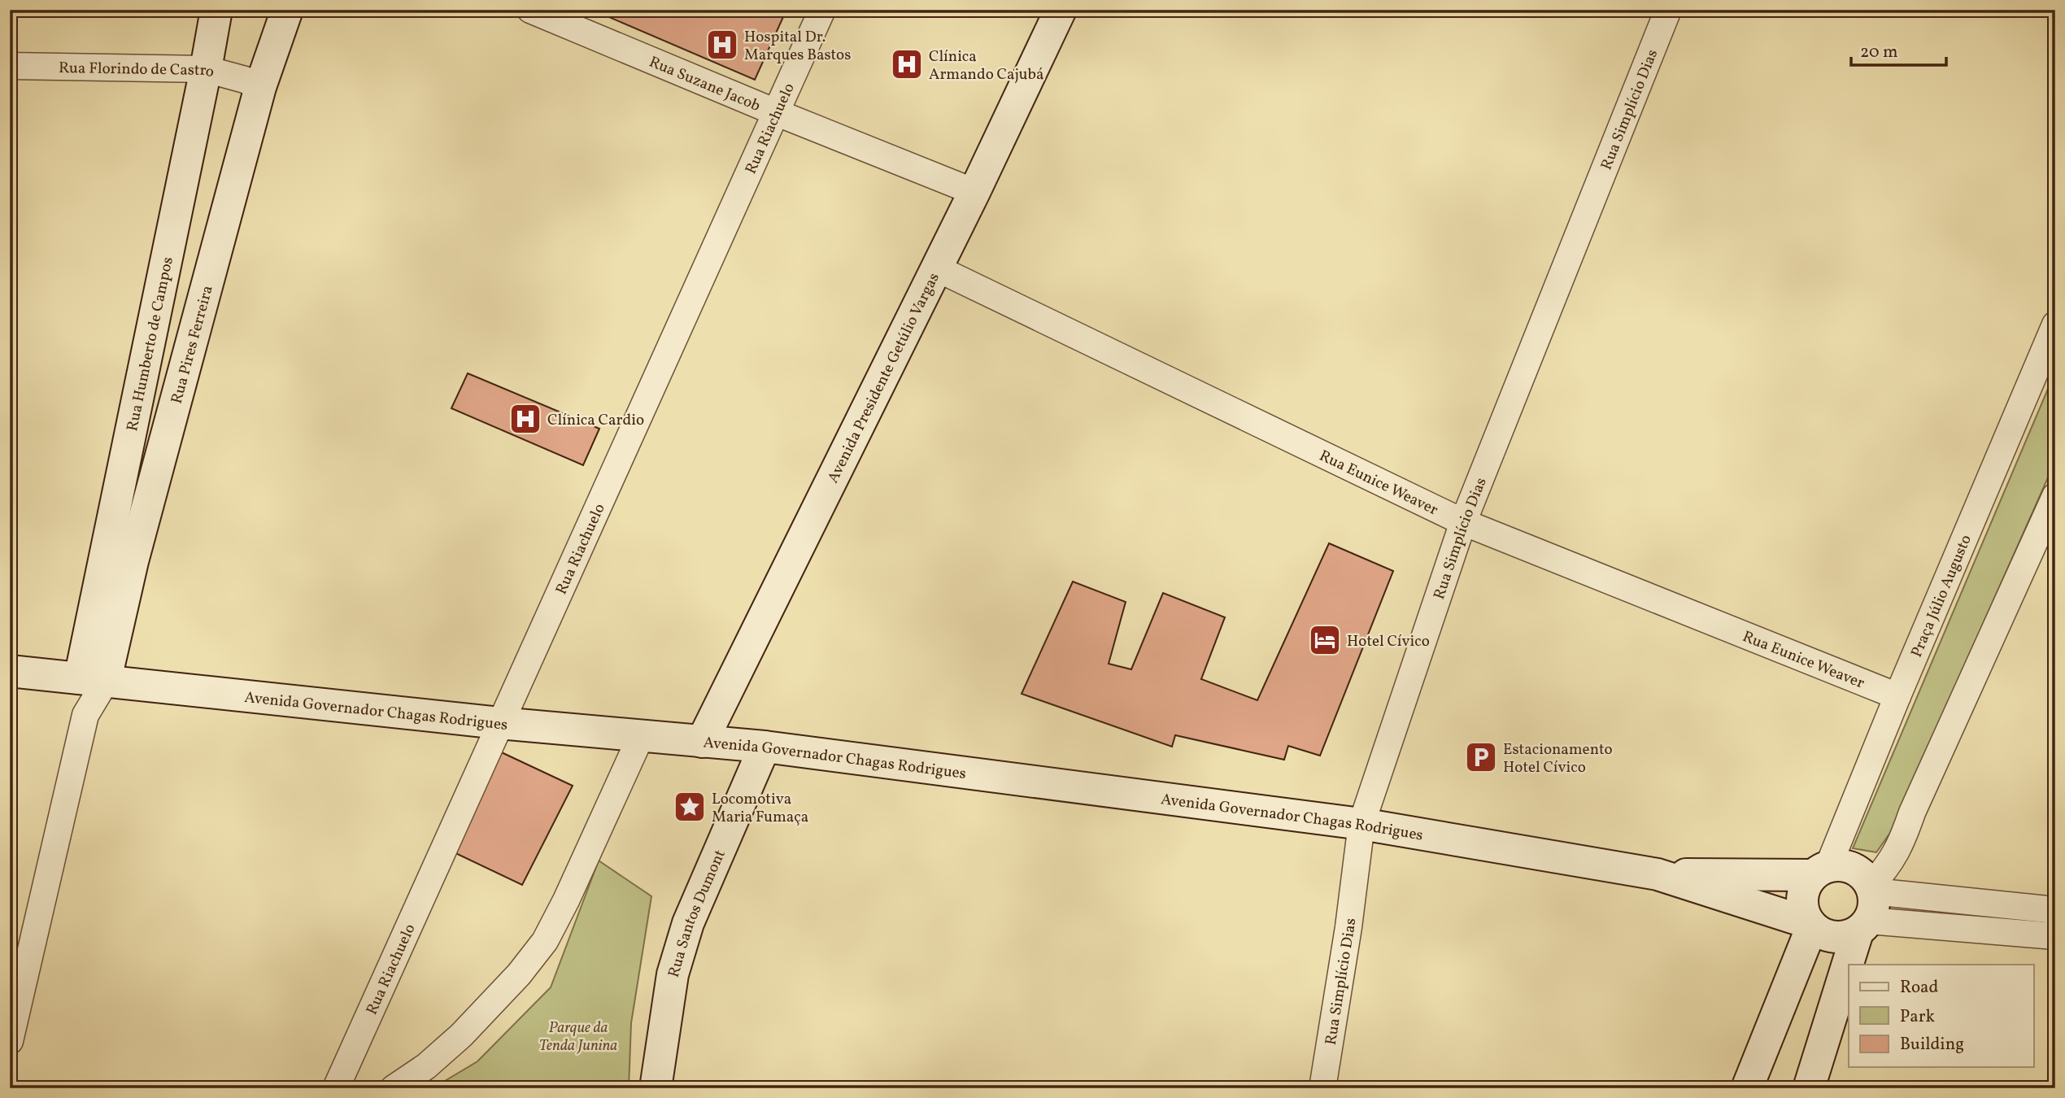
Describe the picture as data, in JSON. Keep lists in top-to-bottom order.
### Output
{
  "streets": {
    "street": [
      "Rua Florindo de Castro",
      "Rua Suzane Jacob",
      "Rua Simplício Dias",
      "Rua Riachuelo",
      "Rua Humberto de Campos",
      "Rua Pires Ferreira",
      "Avenida Presidente Getúlio Vargas",
      "Rua Eunice Weaver",
      "Praça Júlio Augusto",
      "Avenida Governador Chagas Rodrigues",
      "Rua Santos Dumont"
    ]
  },
  "crossings": [
    ["Rua Florindo de Castro", "Rua Humberto de Campos"],
    ["Rua Florindo de Castro", "Rua Pires Ferreira"],
    ["Rua Suzane Jacob", "Rua Riachuelo"],
    ["Rua Suzane Jacob", "Avenida Presidente Getúlio Vargas"],
    ["Rua Simplício Dias", "Rua Eunice Weaver"],
    ["Rua Simplício Dias", "Avenida Governador Chagas Rodrigues"],
    ["Rua Riachuelo", "Avenida Governador Chagas Rodrigues"],
    ["Rua Humberto de Campos", "Rua Pires Ferreira"],
    ["Rua Humberto de Campos", "Avenida Governador Chagas Rodrigues"],
    ["Rua Pires Ferreira", "Avenida Governador Chagas Rodrigues"],
    ["Avenida Presidente Getúlio Vargas", "Rua Eunice Weaver"],
    ["Avenida Presidente Getúlio Vargas", "Avenida Governador Chagas Rodrigues"],
    ["Rua Eunice Weaver", "Praça Júlio Augusto"],
    ["Praça Júlio Augusto", "Avenida Governador Chagas Rodrigues"],
    ["Avenida Governador Chagas Rodrigues", "Rua Santos Dumont"]
  ],
  "parks": ["Parque da Tenda Junina"],
  "places": {
    "hospital": ["Hospital Dr. Marques Bastos", "Clínica Armando Cajubá", "Clínica Cardio"],
    "hotel": ["Hotel Cívico"],
    "parking": ["Estacionamento Hotel Cívico"],
    "place": ["Locomotiva Maria Fumaça"]
  },
  "legend": ["Road", "Park", "Building"],
  "scale_bar": "20 m"
}
